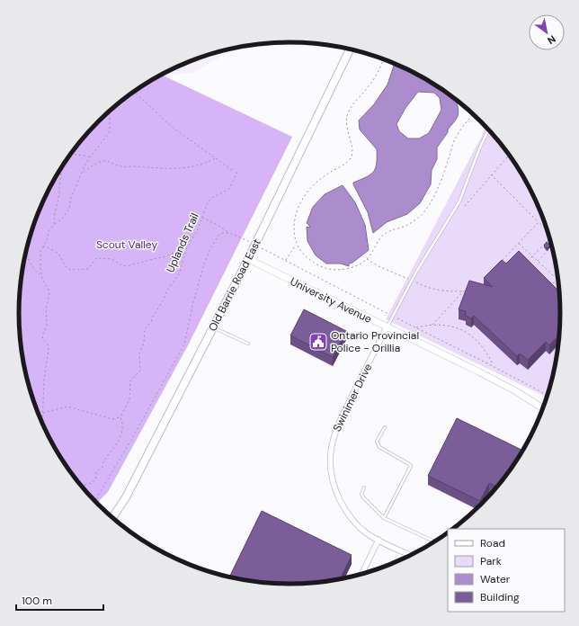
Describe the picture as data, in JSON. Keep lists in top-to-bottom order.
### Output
{
  "streets": {
    "main road": ["Old Barrie Road East"],
    "street": ["University Avenue", "Swinimer Drive"],
    "path": ["Uplands Trail"]
  },
  "crossings": [
    ["Old Barrie Road East", "University Avenue"],
    ["University Avenue", "Swinimer Drive"]
  ],
  "parks": ["Scout Valley"],
  "places": {
    "public building": ["Ontario Provincial Police - Orillia"]
  },
  "legend": [
    "Road",
    "Park",
    "Water",
    "Building"
  ],
  "scale_bar": "100 m",
  "north": "bottom right"
}
